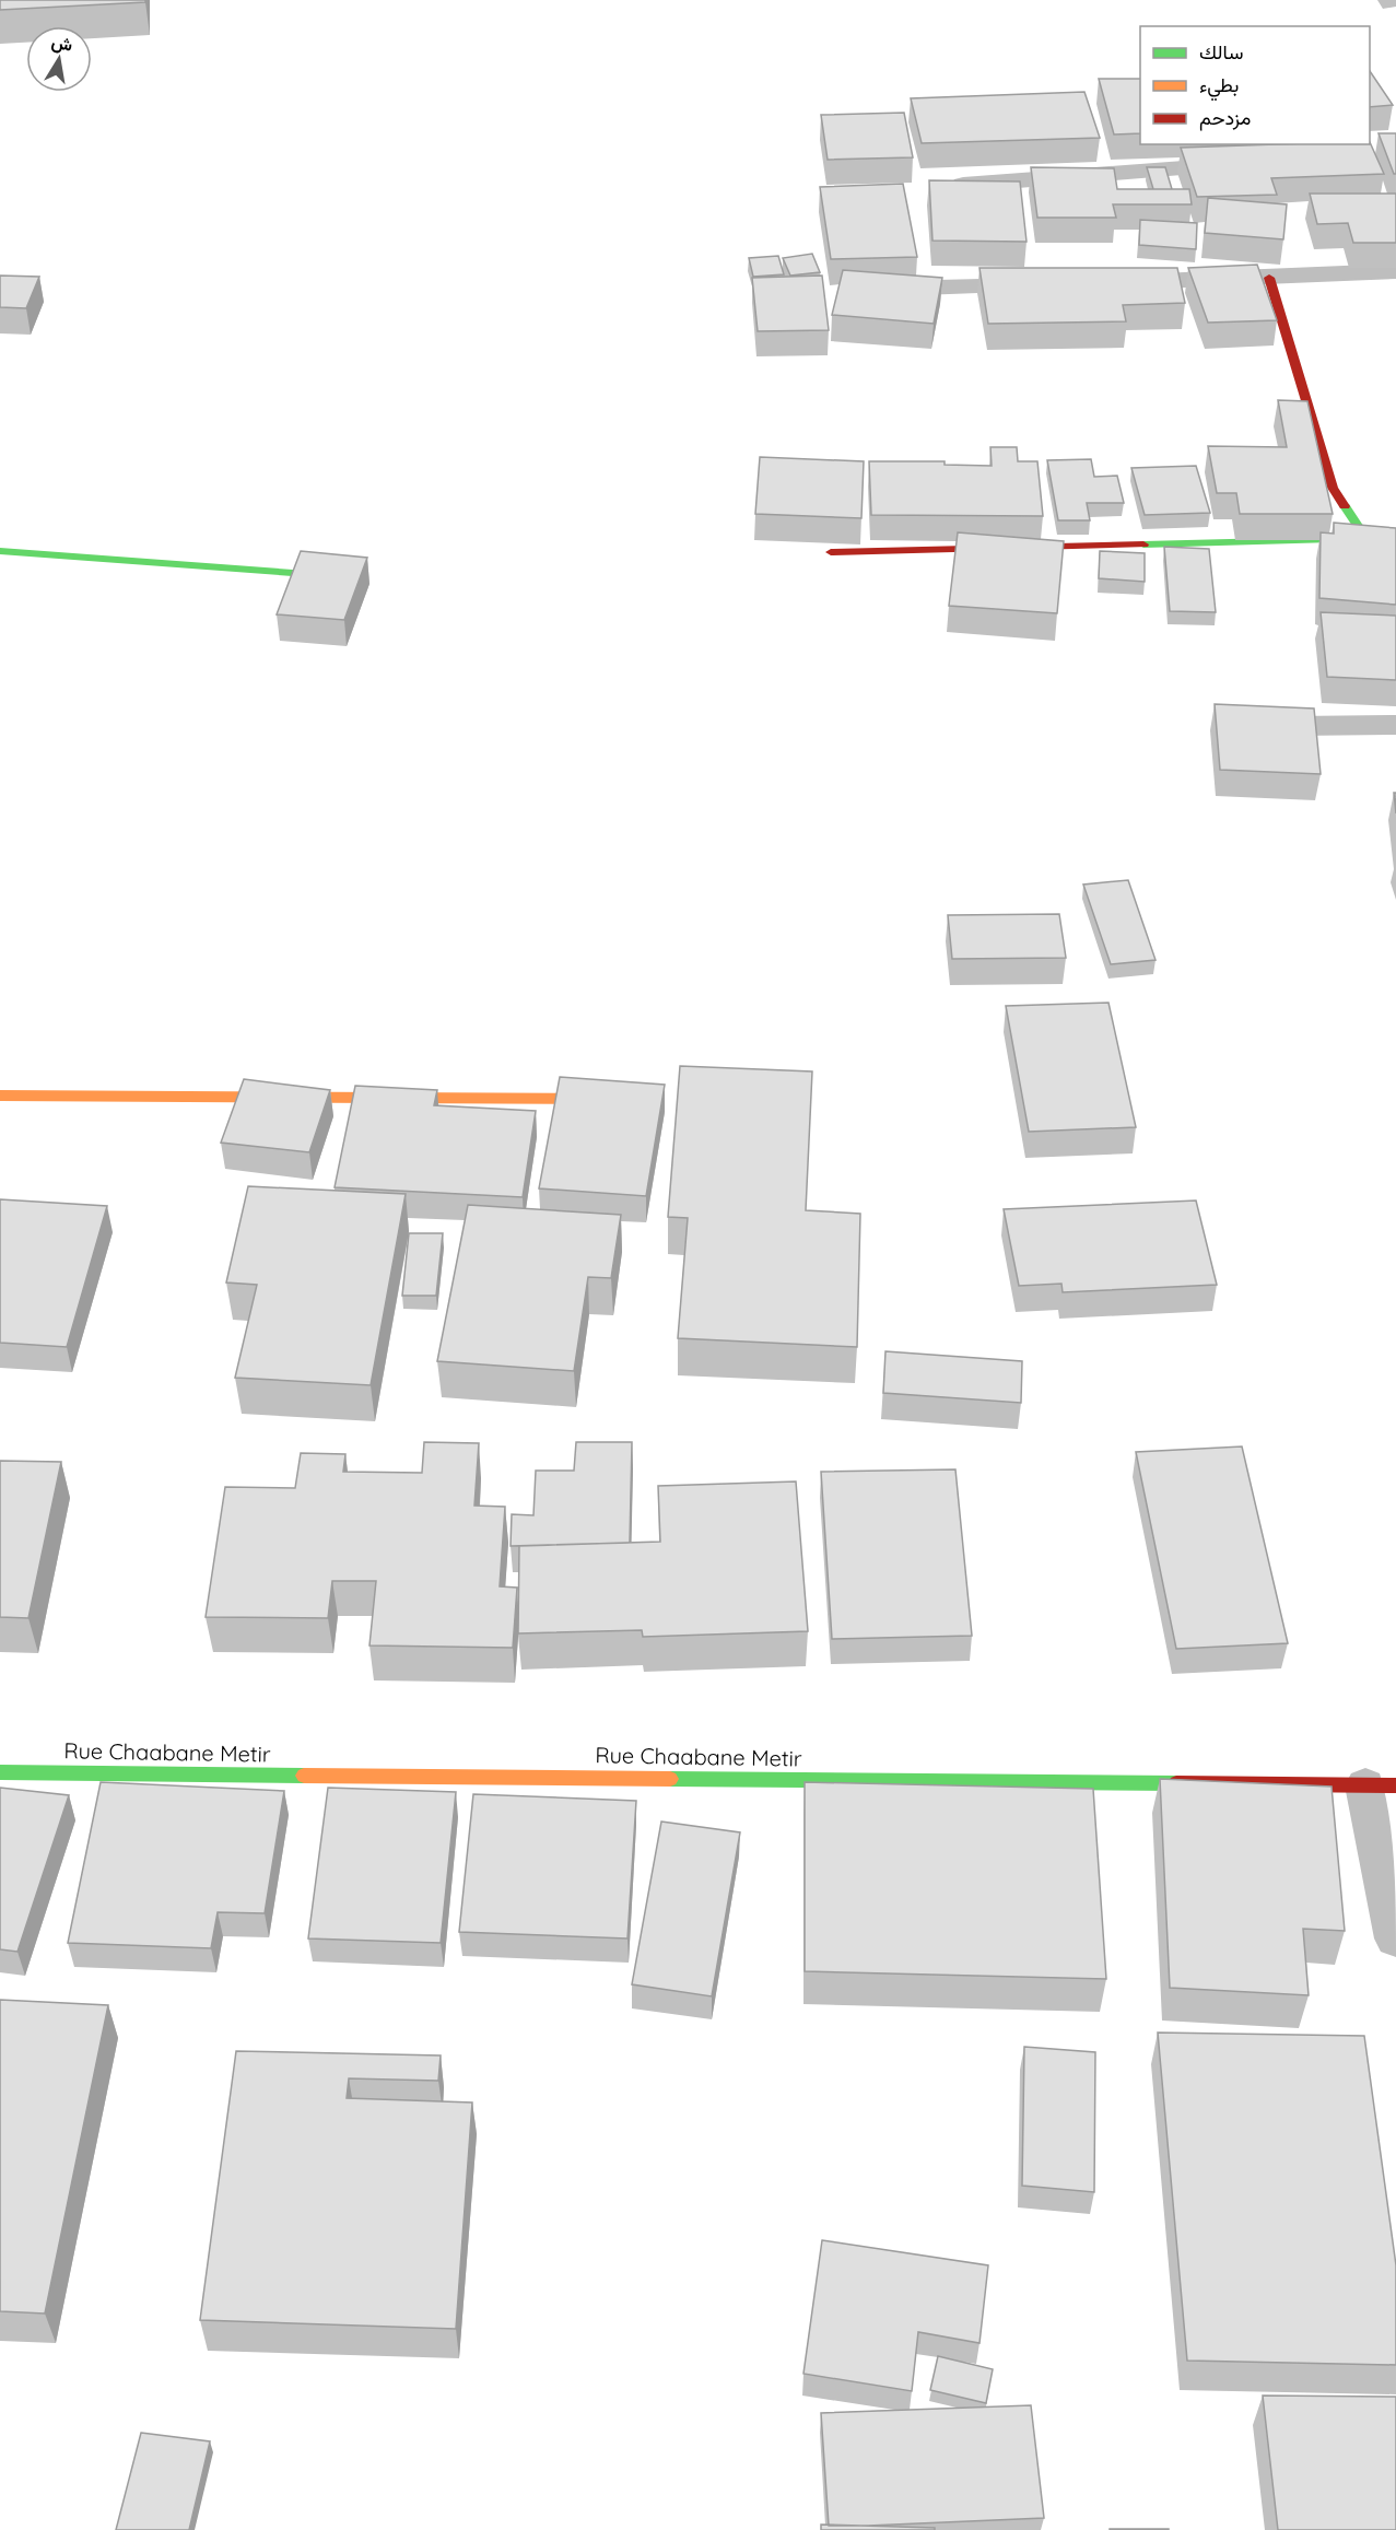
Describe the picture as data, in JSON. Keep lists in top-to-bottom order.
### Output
{
  "streets": {
    "street": ["Rue Chaabane Metir"]
  },
  "legend": ["سالك", "بطيء", "مزدحم"],
  "north": "top"
}
